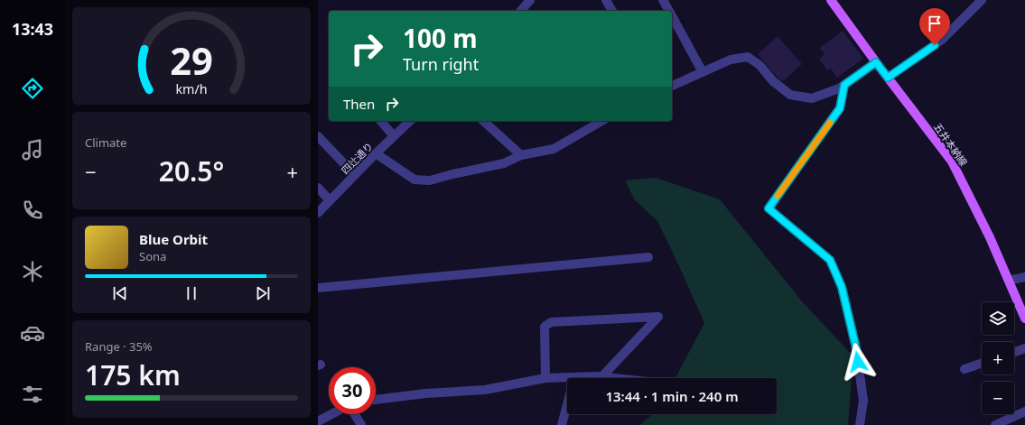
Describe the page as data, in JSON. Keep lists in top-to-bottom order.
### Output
{
  "streets": {
    "main road": ["五井本納線"],
    "street": ["四辻通り"]
  },
  "page": {
    "tabs": "13:43",
    "turn": ["100 m", "Turn right"],
    "then": "Then",
    "tile": [
      "Climate",
      ["Range · 35%", "175 km"]
    ],
    "heat": ["−", "20.5°", "+"],
    "song": ["Blue Orbit", "Sona"],
    "map_buttons": ["+", "−"],
    "limit": "30",
    "trip": "13:44 · 1 min · 240 m",
    "gauge": ["29", "km/h"]
  }
}
